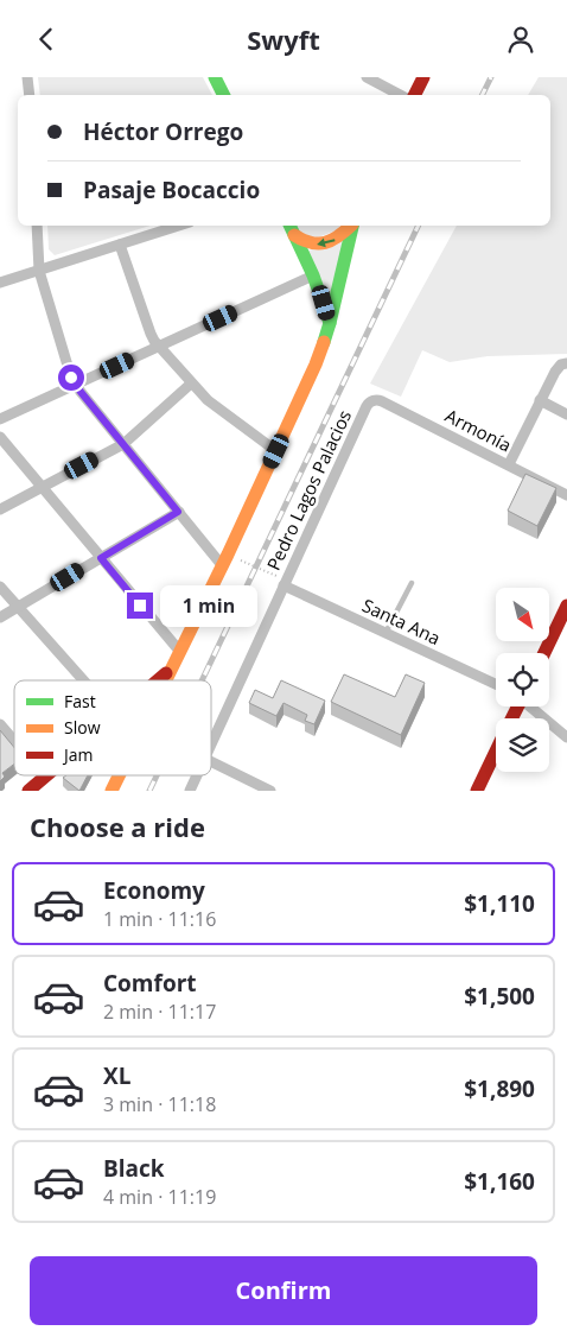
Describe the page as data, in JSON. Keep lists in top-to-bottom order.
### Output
{
  "streets": {
    "street": ["Armonía", "Pedro Lagos Palacios", "Santa Ana"]
  },
  "crossings": [
    ["Armonía", "Pedro Lagos Palacios"],
    ["Pedro Lagos Palacios", "Santa Ana"]
  ],
  "legend": ["Fast", "Slow", "Jam"],
  "north": "bottom right",
  "page": {
    "header": "Swyft",
    "banner": ["Héctor Orrego", "Pasaje Bocaccio"],
    "bubble": "1 min",
    "heading": "Choose a ride",
    "list": [
      {
        "name": "Economy",
        "note": "1 min · 11:16",
        "value": "$1,110"
      },
      {
        "name": "Comfort",
        "note": "2 min · 11:17",
        "value": "$1,500"
      },
      {
        "name": "XL",
        "note": "3 min · 11:18",
        "value": "$1,890"
      },
      {
        "name": "Black",
        "note": "4 min · 11:19",
        "value": "$1,160"
      }
    ],
    "buttons": "Confirm"
  }
}
